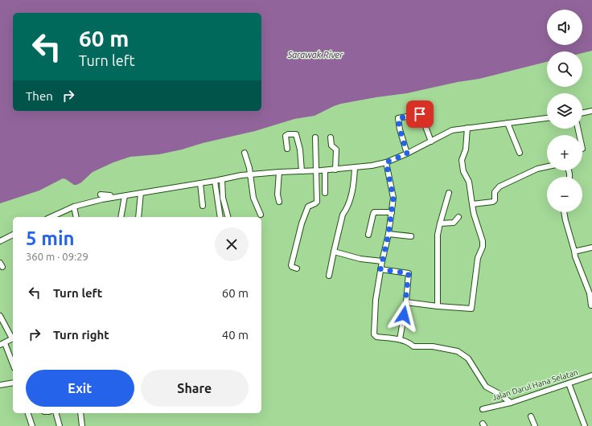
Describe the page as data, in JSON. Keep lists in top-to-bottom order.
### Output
{
  "streets": {
    "street": ["Jalan Darul Hana Selatan"]
  },
  "water": ["Sarawak River"],
  "page": {
    "map_buttons": ["+", "−"],
    "turn": ["60 m", "Turn left"],
    "then": "Then",
    "heading": ["5 min", "360 m · 09:29"],
    "list": [
      {
        "name": "Turn left",
        "value": "60 m"
      },
      {
        "name": "Turn right",
        "value": "40 m"
      }
    ],
    "buttons": ["Exit", "Share"]
  }
}
